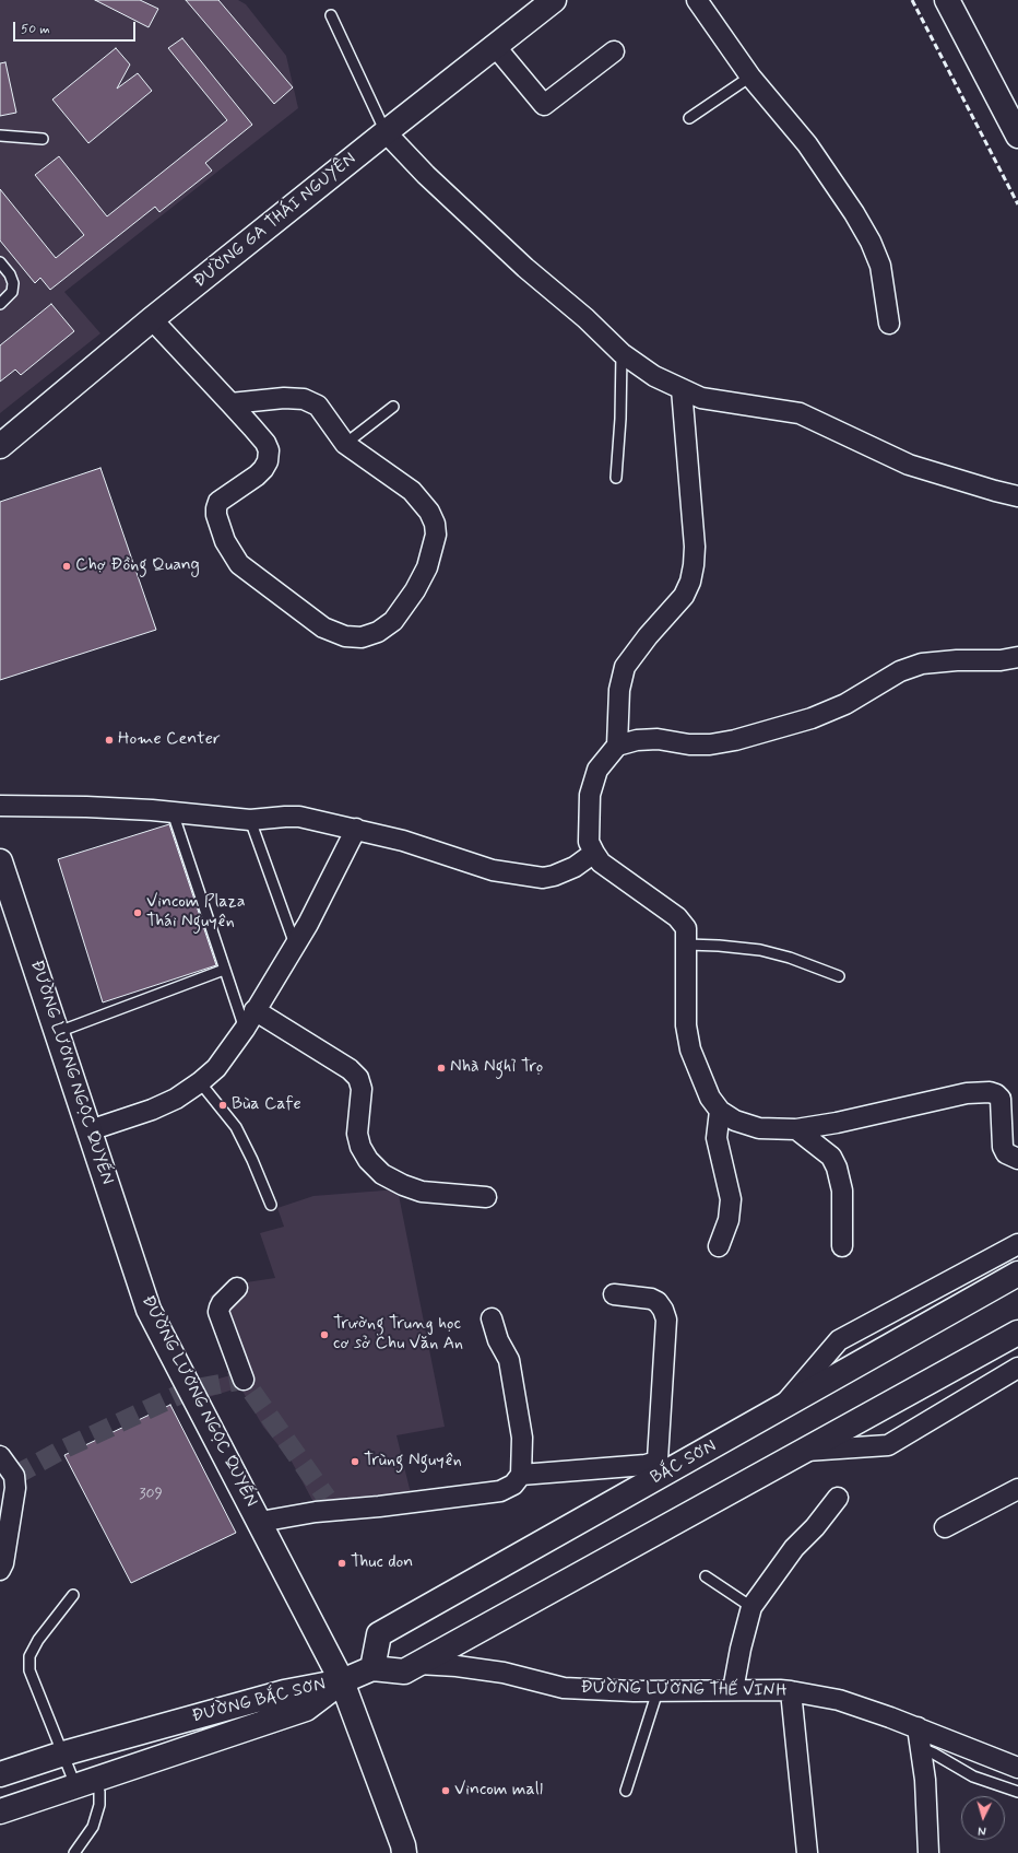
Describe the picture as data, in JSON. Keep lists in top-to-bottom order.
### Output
{
  "streets": {
    "main road": [
      "ĐƯỜNG GA THÁI NGUYÊN",
      "ĐƯỜNG LƯƠNG NGỌC QUYẾN",
      "BẮC SƠN",
      "ĐƯỜNG BẮC SƠN"
    ],
    "street": ["ĐƯỜNG LƯƠNG THẾ VINH"]
  },
  "crossings": [
    ["ĐƯỜNG LƯƠNG NGỌC QUYẾN", "ĐƯỜNG BẮC SƠN"]
  ],
  "places": [
    "Chợ Đồng Quang",
    "Home Center",
    "Vincom Plaza Thái Nguyên",
    "Nhà Nghỉ Trọ",
    "Bùa Cafe",
    "Trường Trung học cơ sở Chu Văn An",
    "Trùng Nguyên",
    "Thuc don",
    "Vincom mall"
  ],
  "house_numbers": ["309"],
  "scale_bar": "50 m",
  "north": "bottom"
}
